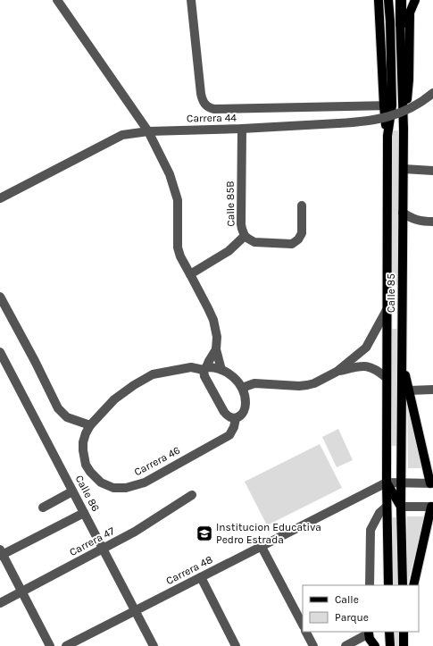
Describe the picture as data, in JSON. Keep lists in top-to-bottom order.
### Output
{
  "streets": {
    "main road": ["Calle 85"],
    "street": [
      "Carrera 44",
      "Calle 85B",
      "Carrera 46",
      "Calle 86",
      "Carrera 47",
      "Carrera 48"
    ]
  },
  "crossings": [
    ["Carrera 44", "Calle 85B"],
    ["Carrera 44", "Calle 85"],
    ["Calle 85", "Carrera 48"],
    ["Calle 86", "Carrera 47"],
    ["Calle 86", "Carrera 48"]
  ],
  "places": {
    "school or university": ["Institucion Educativa Pedro Estrada"]
  },
  "legend": ["Calle", "Parque"]
}
